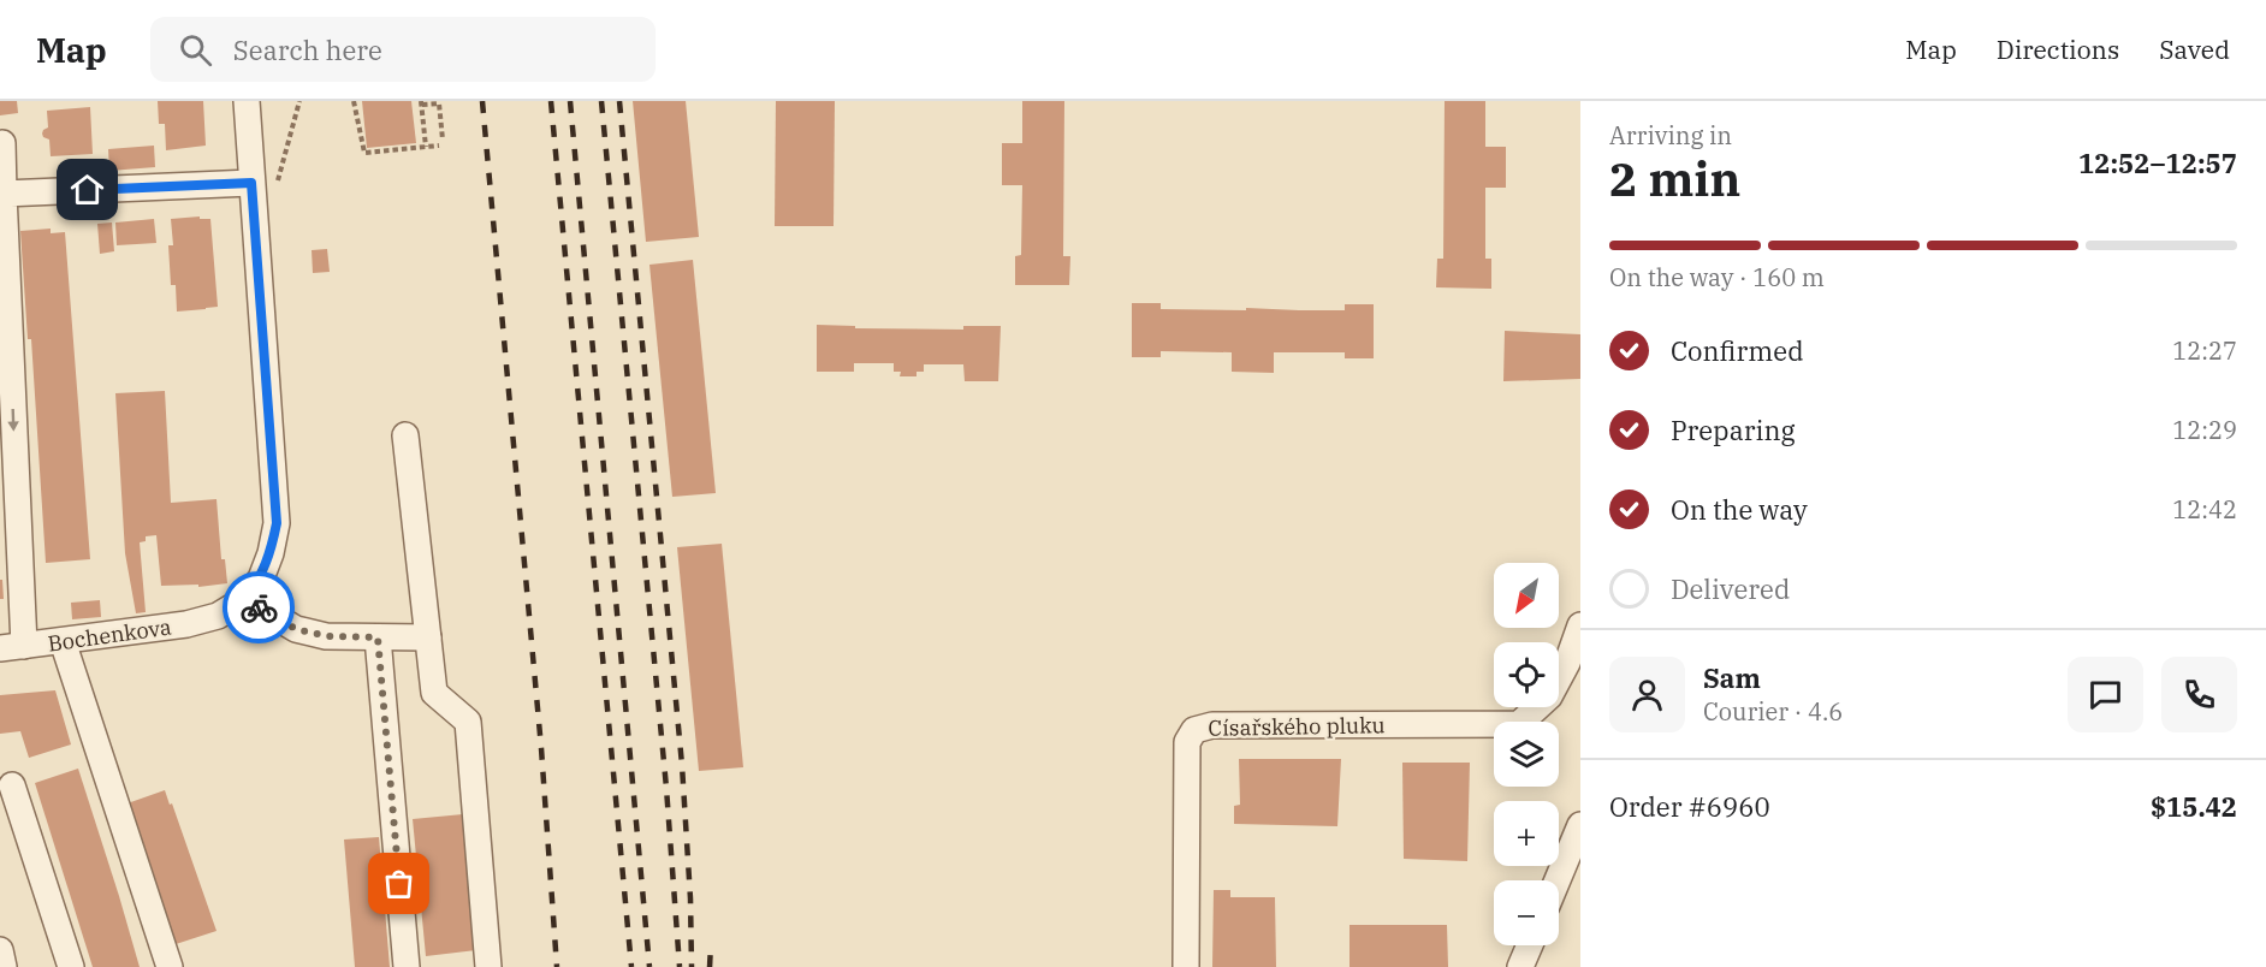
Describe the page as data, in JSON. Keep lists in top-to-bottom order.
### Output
{
  "streets": {
    "street": ["Bochenkova", "Císařského pluku"]
  },
  "north": "bottom left",
  "page": {
    "header": "Map",
    "search": "Search here",
    "nav": ["Map", "Directions", "Saved"],
    "heading": ["2 min", "Arriving in", "12:52–12:57"],
    "panel": [
      "Sam",
      "Courier · 4.6",
      "Order #6960",
      "$15.42"
    ],
    "bar": "On the way · 160 m",
    "list": [
      ["Confirmed", "12:27"],
      ["Preparing", "12:29"],
      ["On the way", "12:42"],
      "Delivered"
    ],
    "map_buttons": ["+", "−"]
  }
}
